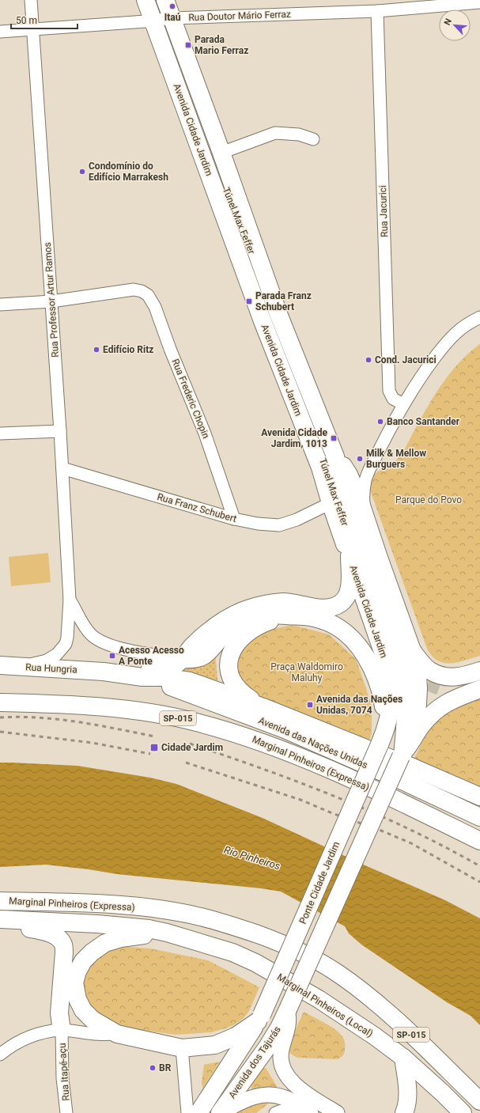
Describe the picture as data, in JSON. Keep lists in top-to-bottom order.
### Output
{
  "streets": {
    "highway": [
      "Avenida Cidade Jardim",
      "Túnel Max Feffer",
      "Rua Hungria",
      "SP-015",
      "Avenida das Nações Unidas",
      "Marginal Pinheiros (Expressa)",
      "Ponte Cidade Jardim",
      "Marginal Pinheiros (Local)",
      "Avenida dos Tajurás"
    ],
    "street": [
      "Rua Doutor Mário Ferraz",
      "Rua Jacurici",
      "Rua Professor Artur Ramos",
      "Rua Frederic Chopin",
      "Rua Franz Schubert",
      "Rua Itapé-açu"
    ]
  },
  "crossings": [
    ["Rua Doutor Mário Ferraz", "Avenida Cidade Jardim"],
    ["Rua Doutor Mário Ferraz", "Rua Jacurici"],
    ["Rua Doutor Mário Ferraz", "Rua Professor Artur Ramos"],
    ["Avenida Cidade Jardim", "Túnel Max Feffer"],
    ["Avenida Cidade Jardim", "Rua Franz Schubert"],
    ["Avenida Cidade Jardim", "Ponte Cidade Jardim"],
    ["Rua Professor Artur Ramos", "Rua Frederic Chopin"],
    ["Rua Professor Artur Ramos", "Rua Franz Schubert"],
    ["Rua Professor Artur Ramos", "Rua Hungria"],
    ["Rua Frederic Chopin", "Rua Franz Schubert"],
    ["Rua Hungria", "Avenida das Nações Unidas"],
    ["Ponte Cidade Jardim", "Avenida dos Tajurás"]
  ],
  "water": ["Rio Pinheiros"],
  "parks": ["Parque do Povo", "Praça Waldomiro Maluhy"],
  "places": {
    "other": [
      "Itaú",
      "Condomínio do Edifício Marrakesh",
      "Edifício Ritz",
      "Cond. Jacurici",
      "Banco Santander",
      "Milk & Mellow Burguers",
      "BR"
    ],
    "transit": [
      "Parada Mario Ferraz",
      "Parada Franz Schubert",
      "Avenida Cidade Jardim, 1013",
      "Acesso Acesso A Ponte",
      "Avenida das Nações Unidas, 7074",
      "Cidade Jardim"
    ]
  },
  "scale_bar": "50 m",
  "north": "top left"
}
